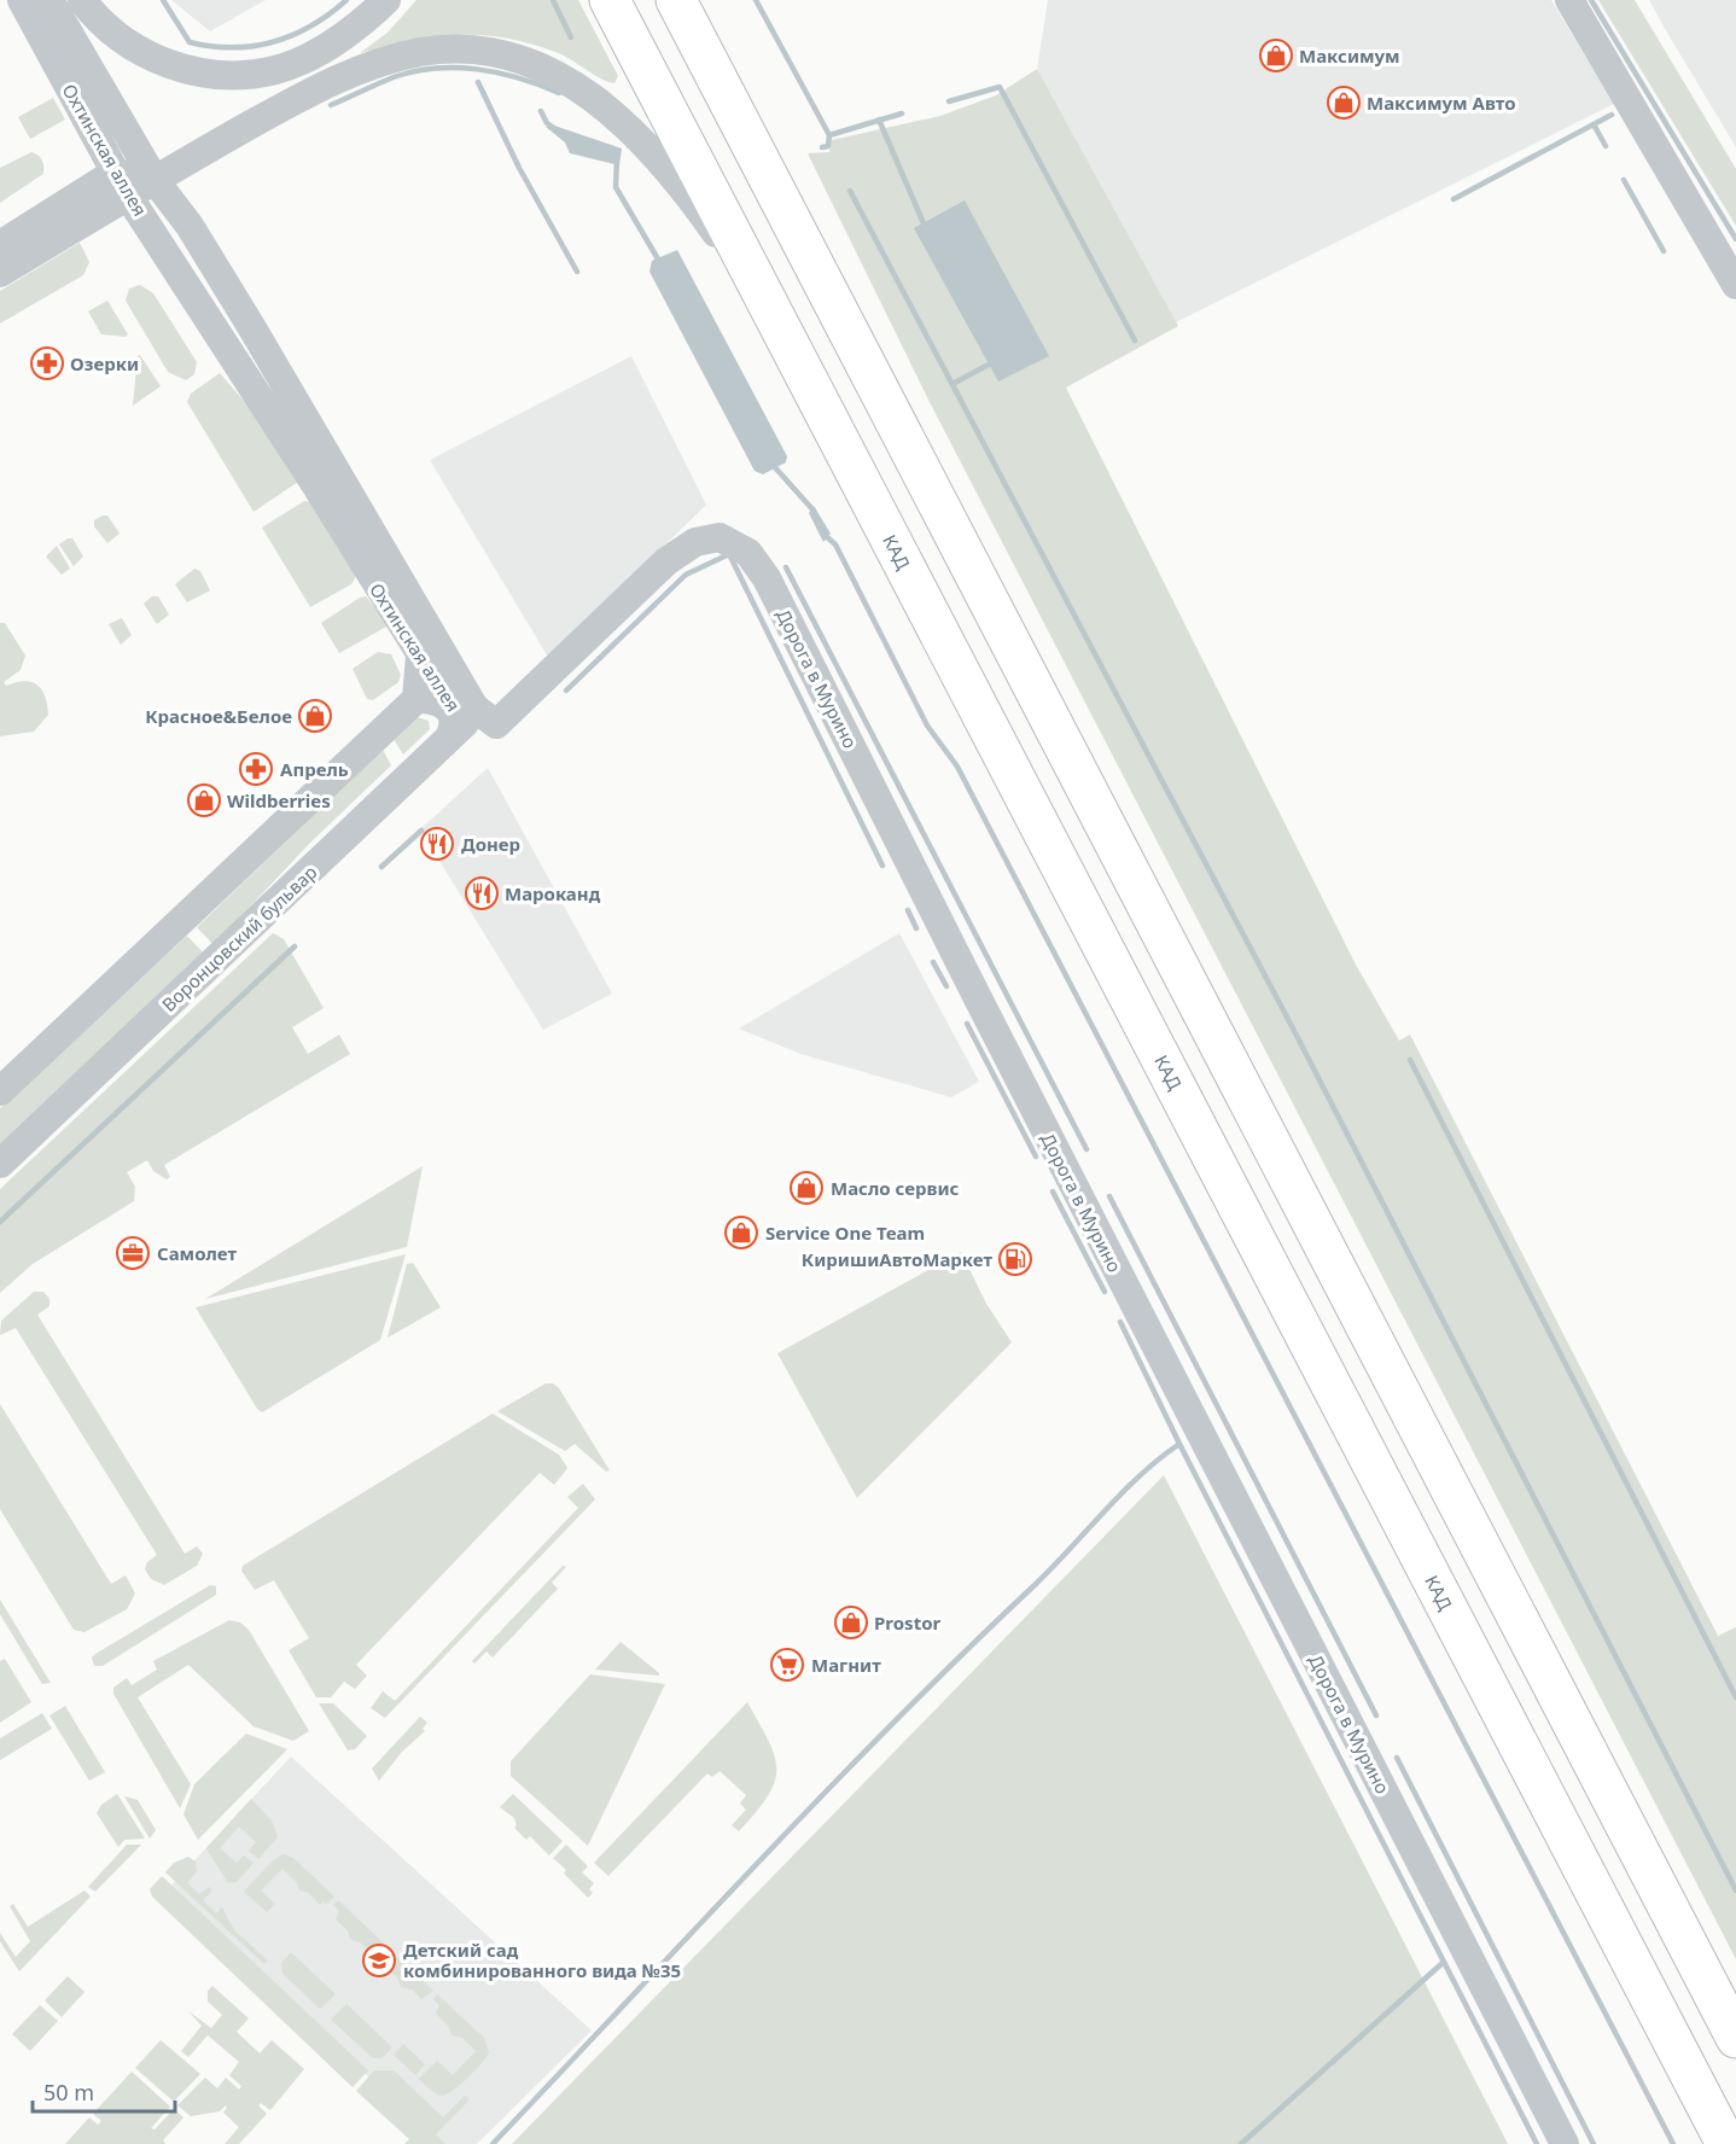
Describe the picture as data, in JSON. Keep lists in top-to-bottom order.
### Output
{
  "streets": {
    "highway": ["КАД"],
    "street": ["Охтинская аллея", "Дорога в Мурино", "Воронцовский бульвар"]
  },
  "crossings": [
    ["Охтинская аллея", "Дорога в Мурино"],
    ["Охтинская аллея", "Воронцовский бульвар"],
    ["Дорога в Мурино", "Воронцовский бульвар"]
  ],
  "places": {
    "shop": [
      "Максимум",
      "Максимум Авто",
      "Красное&Белое",
      "Wildberries",
      "Масло сервис",
      "Service One Team",
      "Prostor"
    ],
    "pharmacy": ["Озерки", "Апрель"],
    "restaurant": ["Донер", "Мароканд"],
    "office": ["Самолет"],
    "fuel station": ["КиришиАвтоМаркет"],
    "supermarket": ["Магнит"],
    "school or university": ["Детский сад комбинированного вида №35"]
  },
  "scale_bar": "50 m"
}
